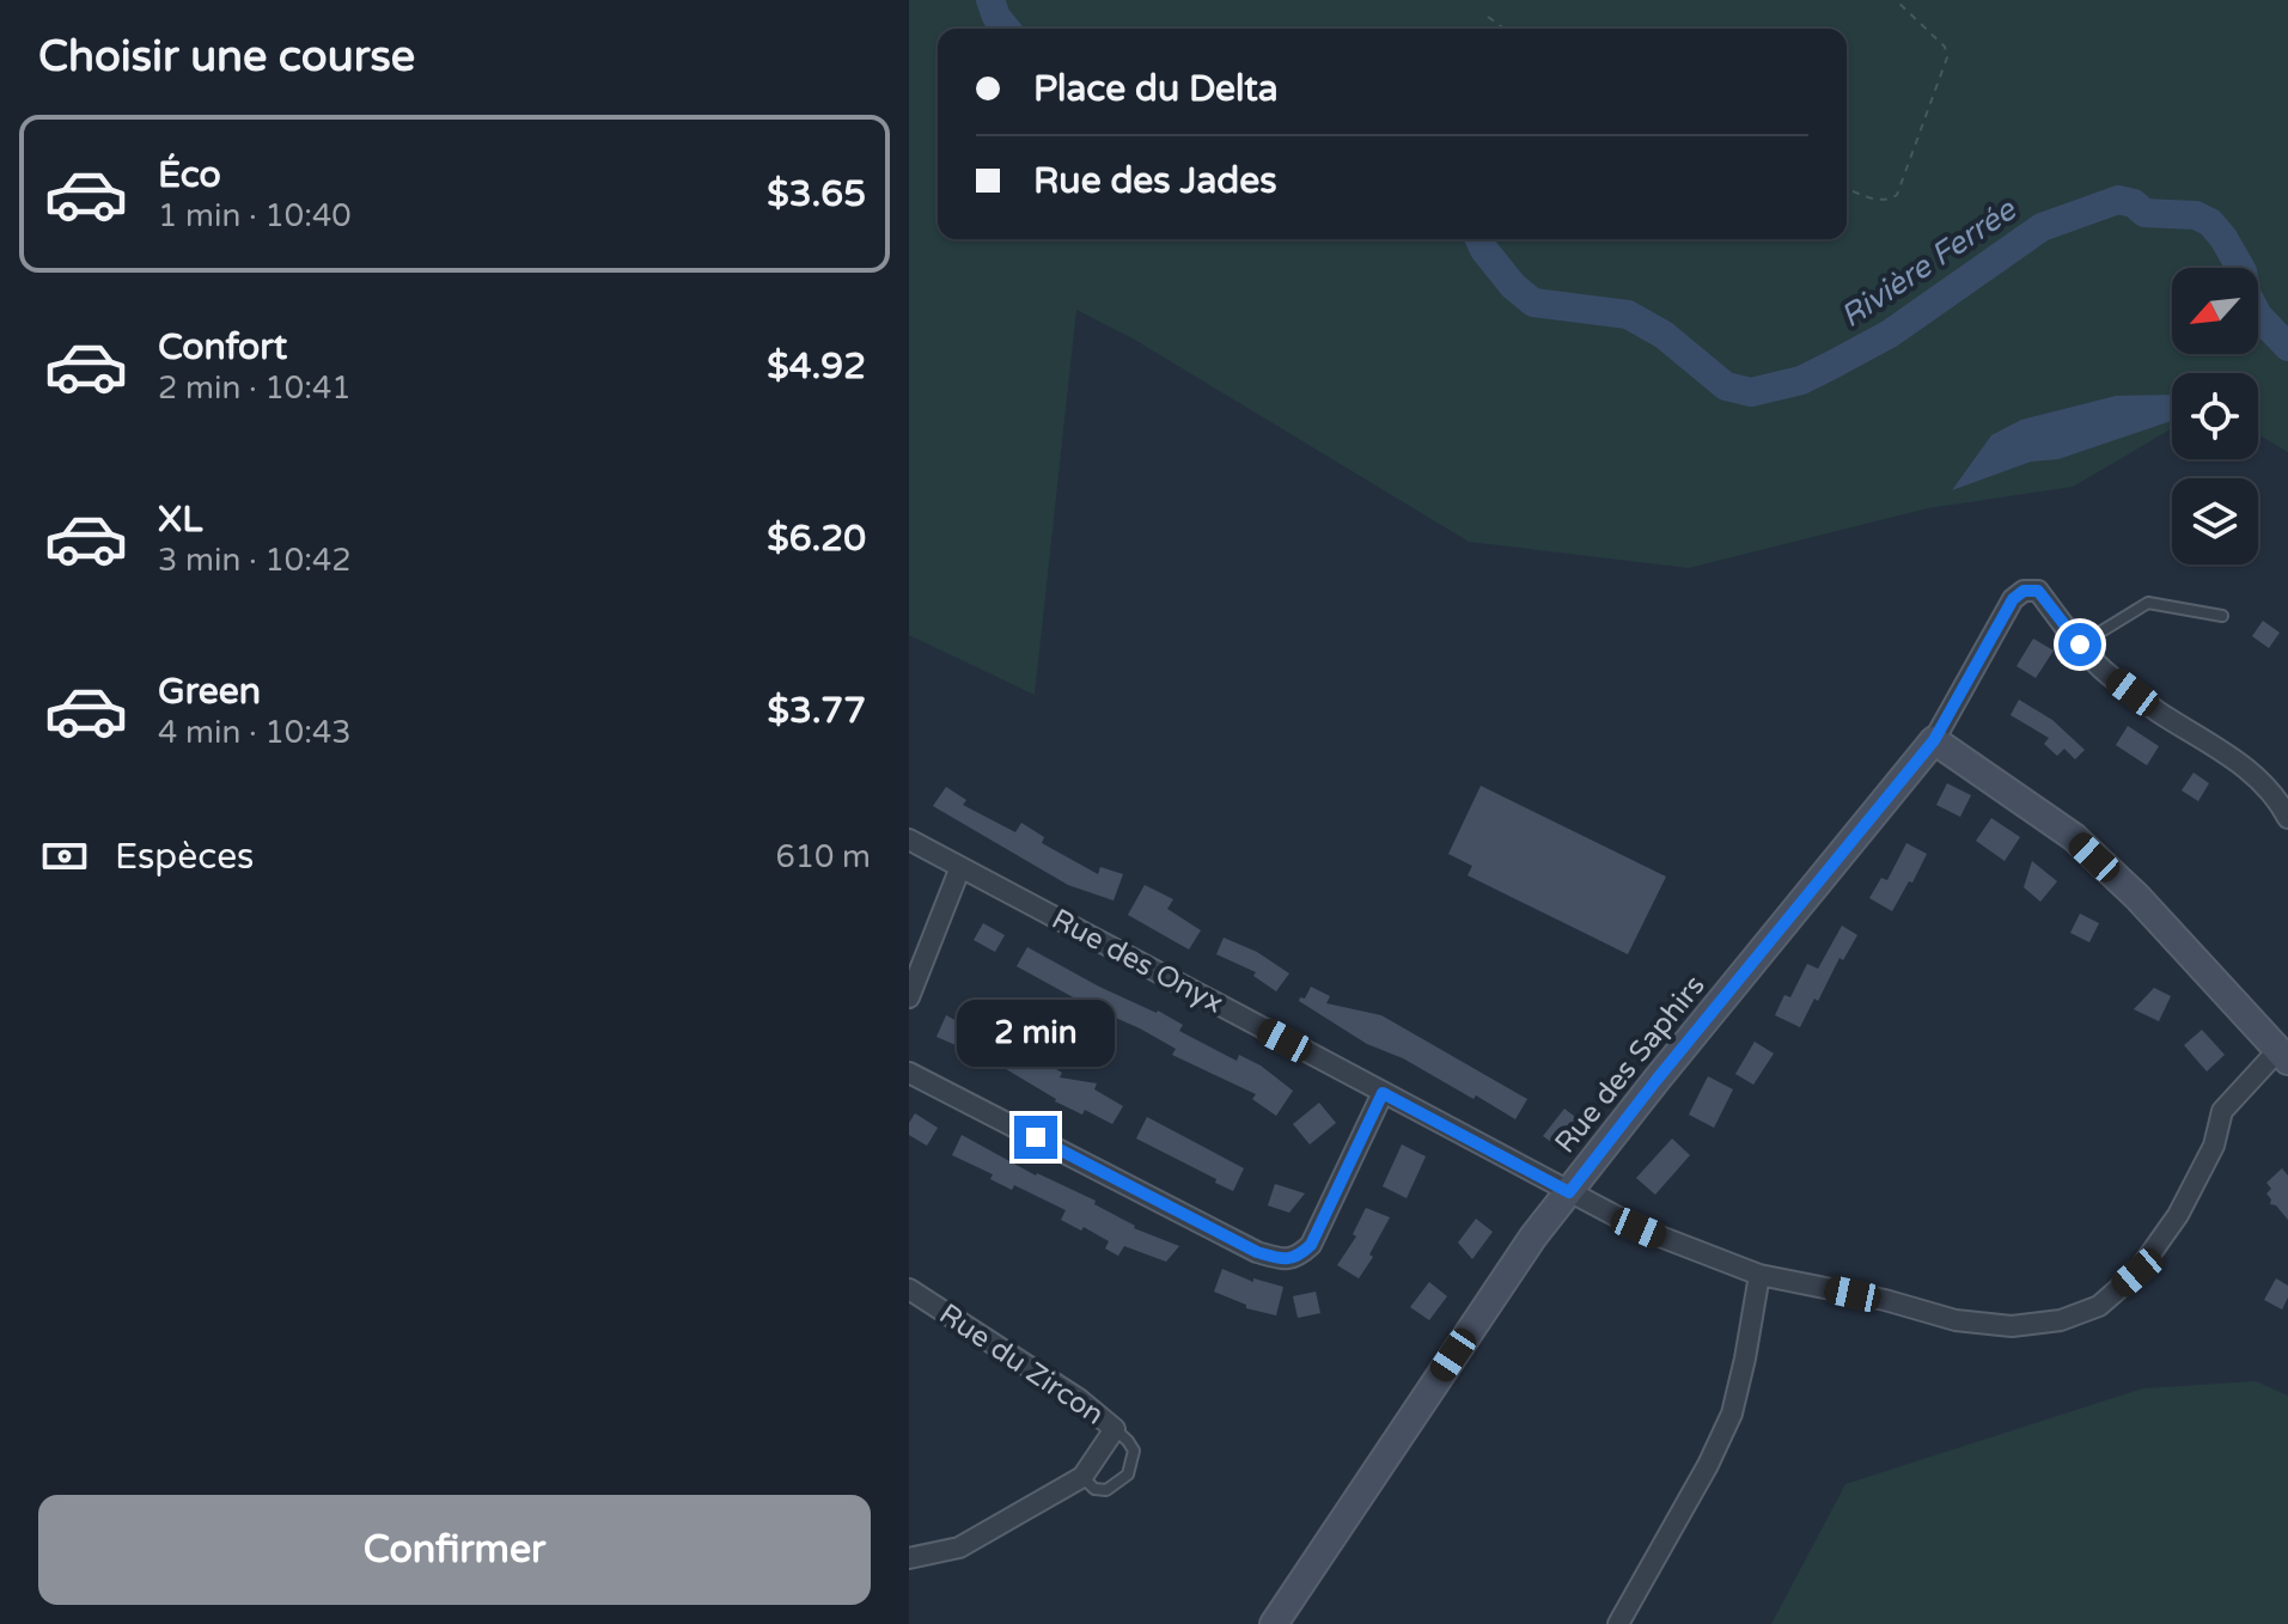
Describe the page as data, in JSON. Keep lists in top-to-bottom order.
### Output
{
  "streets": {
    "street": ["Rue des Onyx", "Rue des Saphirs", "Rue du Zircon"]
  },
  "crossings": [
    ["Rue des Onyx", "Rue des Saphirs"]
  ],
  "water": ["Rivière Ferrée"],
  "north": "bottom left",
  "page": {
    "heading": "Choisir une course",
    "banner": ["Place du Delta", "Rue des Jades"],
    "list": [
      {
        "name": "Éco",
        "note": "1 min · 10:40",
        "value": "$3.65"
      },
      {
        "name": "Confort",
        "note": "2 min · 10:41",
        "value": "$4.92"
      },
      {
        "name": "XL",
        "note": "3 min · 10:42",
        "value": "$6.20"
      },
      {
        "name": "Green",
        "note": "4 min · 10:43",
        "value": "$3.77"
      }
    ],
    "pay": ["Espèces", "610 m"],
    "bubble": "2 min",
    "buttons": "Confirmer"
  }
}
